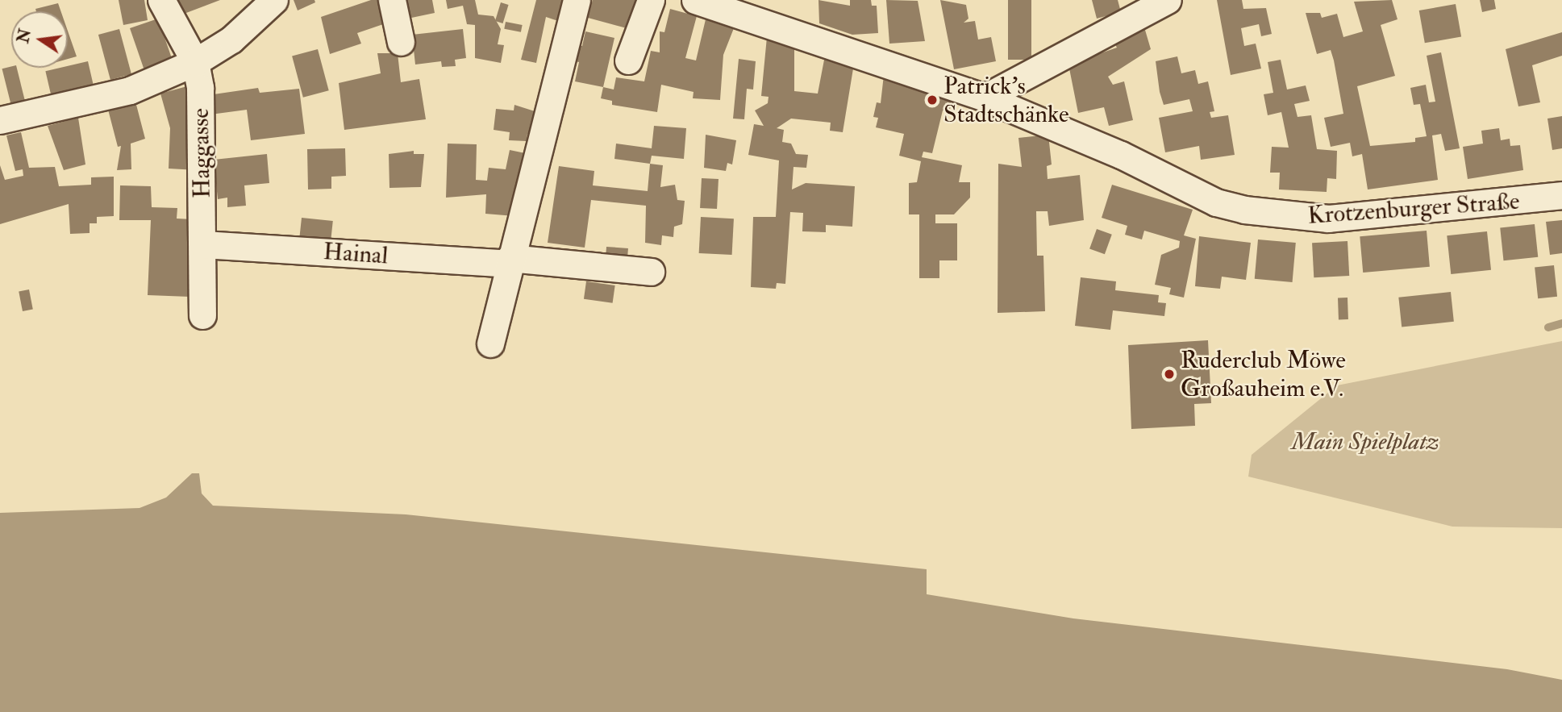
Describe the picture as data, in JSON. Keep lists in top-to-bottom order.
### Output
{
  "streets": {
    "street": ["Haggasse", "Krotzenburger Straße", "Hainal"]
  },
  "crossings": [
    ["Haggasse", "Hainal"]
  ],
  "parks": ["Main Spielplatz"],
  "places": ["Patrick's Stadtschänke", "Ruderclub Möwe Großauheim e.V."],
  "north": "left"
}
